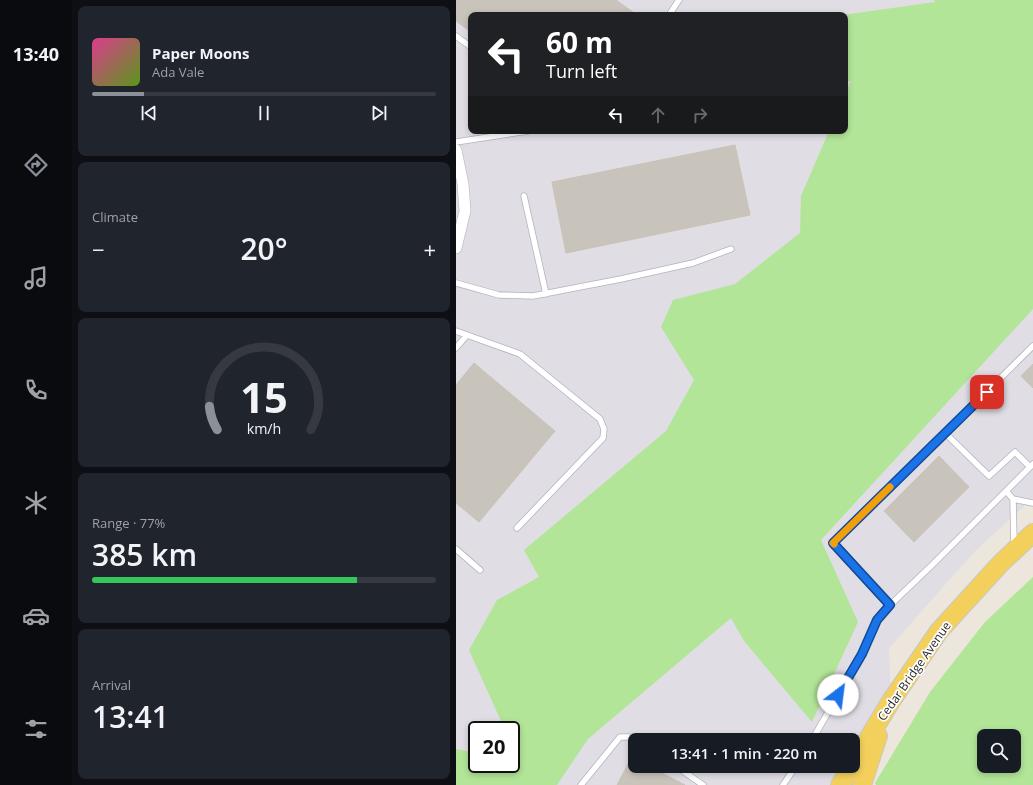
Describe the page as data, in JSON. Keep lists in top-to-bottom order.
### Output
{
  "streets": {
    "main road": ["Cedar Bridge Avenue"]
  },
  "page": {
    "tabs": "13:40",
    "turn": ["60 m", "Turn left"],
    "song": ["Paper Moons", "Ada Vale"],
    "tile": [
      "Climate",
      ["Range · 77%", "385 km"],
      ["Arrival", "13:41"]
    ],
    "heat": ["−", "20°", "+"],
    "limit": "20",
    "trip": "13:41 · 1 min · 220 m",
    "gauge": ["15", "km/h"]
  }
}
